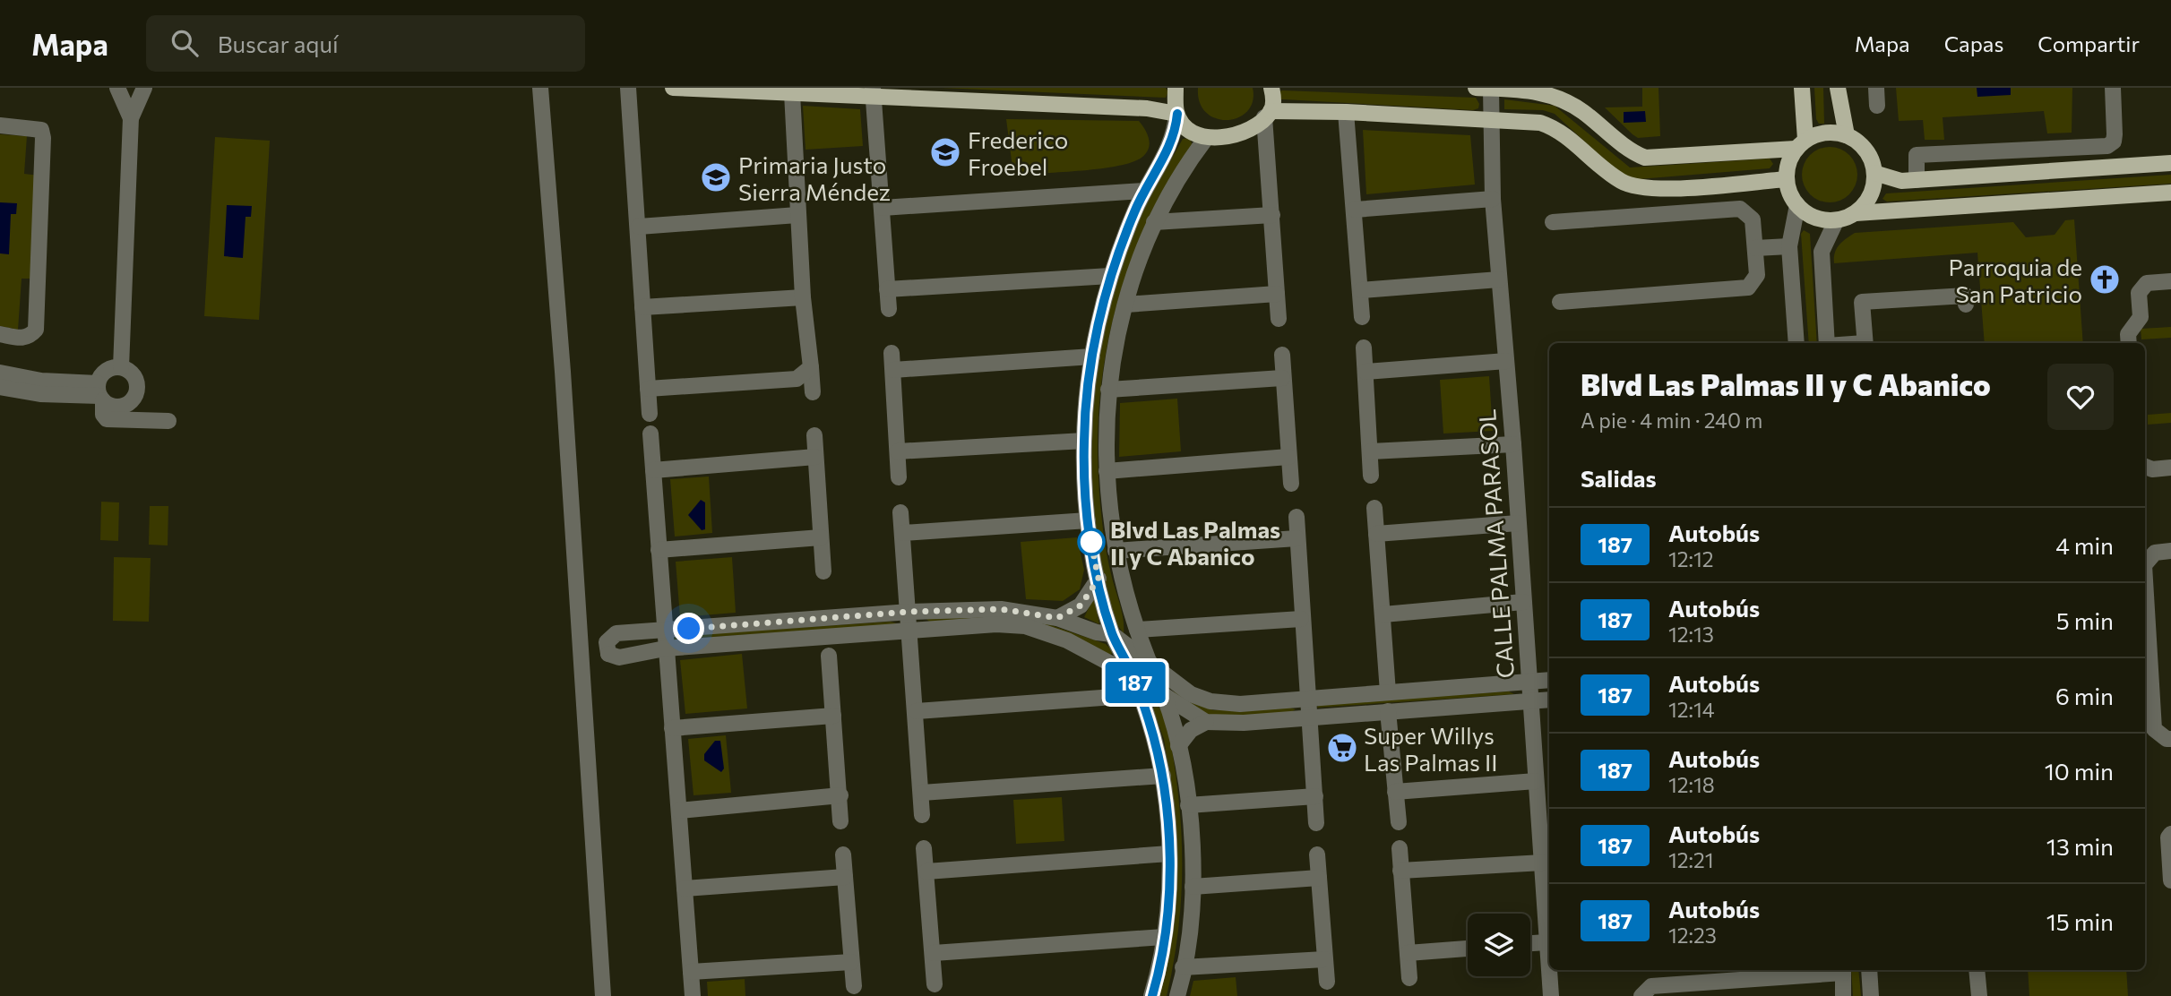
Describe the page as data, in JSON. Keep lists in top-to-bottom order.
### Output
{
  "streets": {
    "street": ["CALLE PALMA PARASOL"]
  },
  "places": {
    "school or university": ["Frederico Froebel", "Primaria Justo Sierra Méndez"],
    "church": ["Parroquia de San Patricio"],
    "other": ["Blvd Las Palmas II y C Abanico"],
    "supermarket": ["Super Willys Las Palmas II"]
  },
  "lines": ["bus line 187"],
  "page": {
    "header": "Mapa",
    "search": "Buscar aquí",
    "nav": ["Mapa", "Capas", "Compartir"],
    "on_map": "187",
    "heading": [
      ["Blvd Las Palmas II y C Abanico", "A pie · 4 min · 240 m"],
      "Salidas"
    ],
    "list": [
      {
        "mark": "187",
        "name": "Autobús",
        "note": "12:12",
        "value": "4 min"
      },
      {
        "mark": "187",
        "name": "Autobús",
        "note": "12:13",
        "value": "5 min"
      },
      {
        "mark": "187",
        "name": "Autobús",
        "note": "12:14",
        "value": "6 min"
      },
      {
        "mark": "187",
        "name": "Autobús",
        "note": "12:18",
        "value": "10 min"
      },
      {
        "mark": "187",
        "name": "Autobús",
        "note": "12:21",
        "value": "13 min"
      },
      {
        "mark": "187",
        "name": "Autobús",
        "note": "12:23",
        "value": "15 min"
      }
    ]
  }
}
